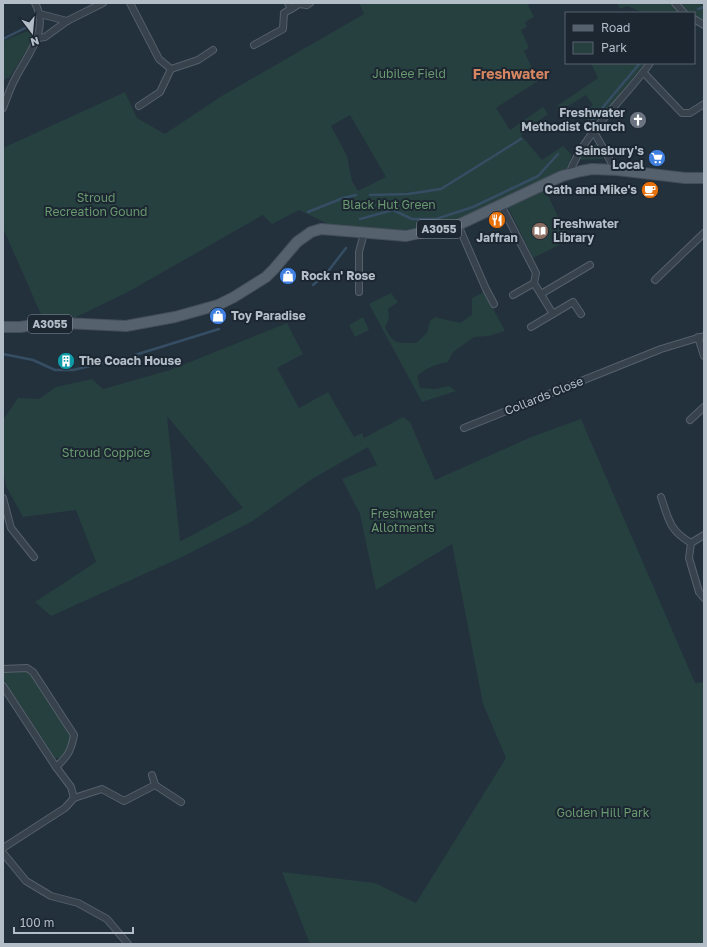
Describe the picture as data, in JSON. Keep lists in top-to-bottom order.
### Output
{
  "streets": {
    "main road": ["A3055"],
    "street": ["Collards Close"]
  },
  "districts": ["Freshwater"],
  "parks": [
    "Jubilee Field",
    "Stroud Recreation Gound",
    "Black Hut Green",
    "Stroud Coppice",
    "Freshwater Allotments",
    "Golden Hill Park"
  ],
  "places": {
    "church": ["Freshwater Methodist Church"],
    "supermarket": ["Sainsbury's Local"],
    "cafe": ["Cath and Mike's"],
    "restaurant": ["Jaffran"],
    "library": ["Freshwater Library"],
    "shop": ["Rock n' Rose", "Toy Paradise"],
    "building": ["The Coach House"]
  },
  "legend": ["Road", "Park"],
  "scale_bar": "100 m",
  "north": "bottom"
}
